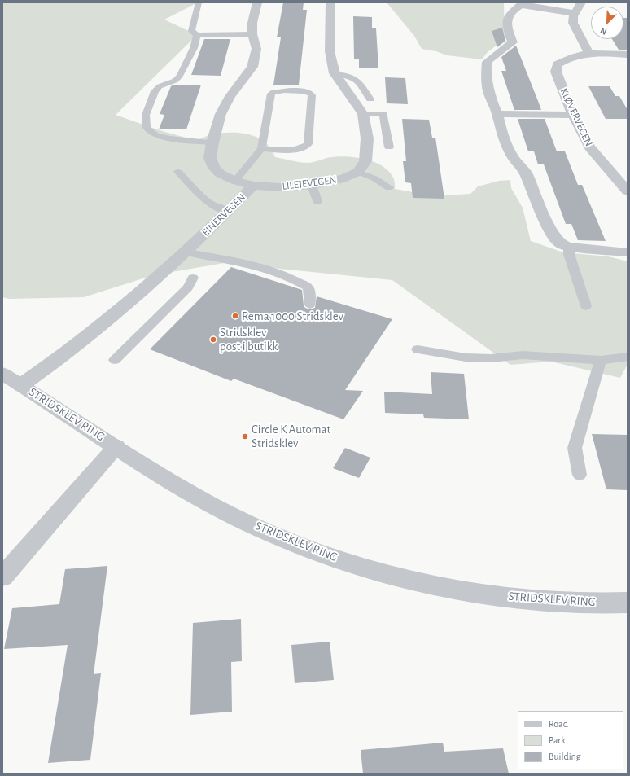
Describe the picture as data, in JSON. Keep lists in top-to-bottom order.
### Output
{
  "streets": {
    "street": [
      "KLØVERVEGEN",
      "LILEJEVEGEN",
      "EINERVEGEN",
      "STRIDSKLEV RING"
    ]
  },
  "crossings": [
    ["LILEJEVEGEN", "EINERVEGEN"],
    ["EINERVEGEN", "STRIDSKLEV RING"]
  ],
  "places": ["Rema 1000 Stridsklev", "Stridsklev post i butikk", "Circle K Automat Stridsklev"],
  "legend": ["Road", "Park", "Building"],
  "north": "bottom left"
}
